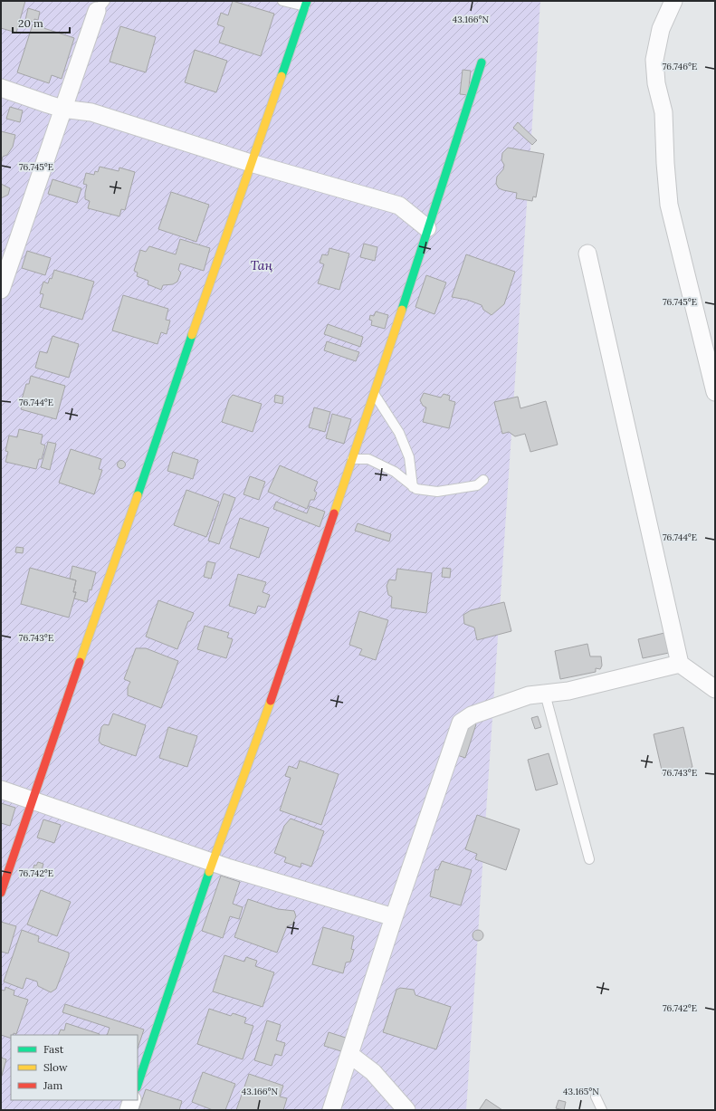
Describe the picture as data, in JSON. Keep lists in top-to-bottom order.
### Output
{
  "parks": ["Таң"],
  "legend": ["Fast", "Slow", "Jam"],
  "scale_bar": "20 m",
  "coordinates": [
    "43.166°N",
    "76.746°E",
    "76.745°E",
    "76.744°E",
    "76.743°E",
    "76.742°E",
    "43.165°N"
  ]
}
